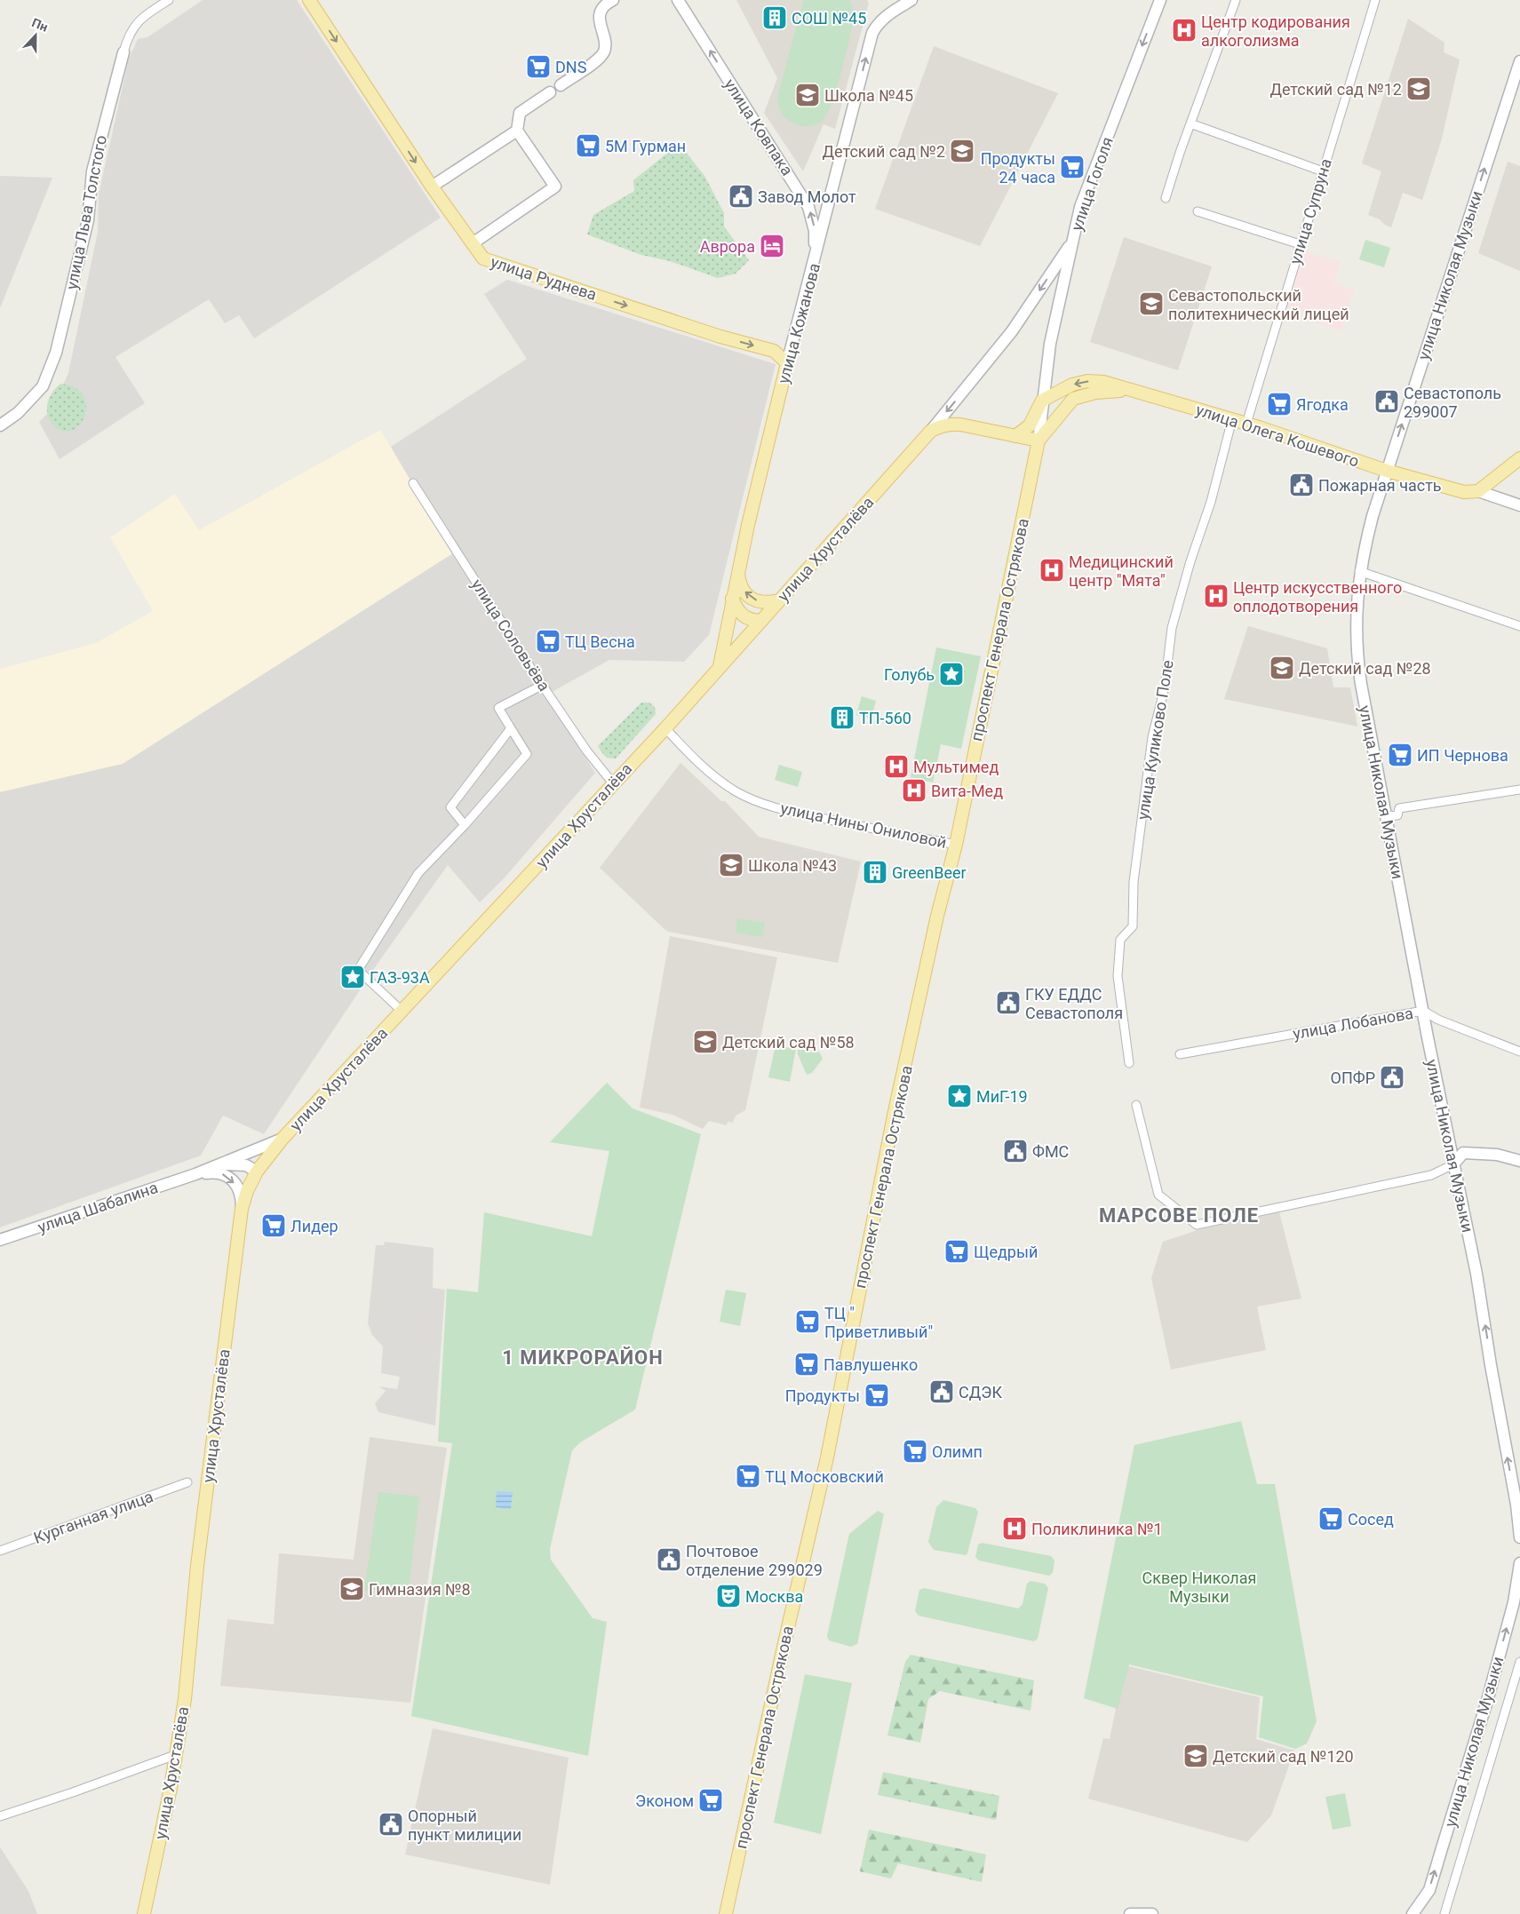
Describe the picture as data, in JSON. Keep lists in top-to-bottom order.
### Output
{
  "streets": {
    "main road": [
      "улица Ковпака",
      "улица Гоголя",
      "улица Льва Толстого",
      "улица Николая Музыки",
      "улица Руднева",
      "улица Кожанова",
      "улица Олега Кошевого",
      "улица Хрусталёва",
      "проспект Генерала Острякова",
      "улица Шабалина"
    ],
    "street": [
      "улица Супруна",
      "улица Соловьёва",
      "улица Куликово Поле",
      "улица Нины Ониловой",
      "улица Лобанова",
      "Курганная улица"
    ]
  },
  "crossings": [
    ["улица Ковпака", "улица Кожанова"],
    ["улица Гоголя", "улица Олега Кошевого"],
    ["улица Гоголя", "улица Хрусталёва"],
    ["улица Гоголя", "проспект Генерала Острякова"],
    ["улица Супруна", "улица Олега Кошевого"],
    ["улица Николая Музыки", "улица Олега Кошевого"],
    ["улица Николая Музыки", "улица Лобанова"],
    ["улица Руднева", "улица Кожанова"],
    ["улица Кожанова", "улица Хрусталёва"],
    ["улица Олега Кошевого", "улица Куликово Поле"],
    ["улица Хрусталёва", "проспект Генерала Острякова"],
    ["улица Хрусталёва", "улица Соловьёва"],
    ["улица Хрусталёва", "улица Нины Ониловой"],
    ["улица Хрусталёва", "улица Шабалина"],
    ["проспект Генерала Острякова", "улица Нины Ониловой"]
  ],
  "one_way": [
    "улица Ковпака",
    "улица Гоголя",
    "улица Николая Музыки",
    "улица Руднева",
    "улица Кожанова"
  ],
  "districts": ["МАРСОВЕ ПОЛЕ", "1 МИКРОРАЙОН"],
  "parks": ["Сквер Николая Музыки"],
  "places": {
    "building": ["СОШ №45", "ТП-560", "GreenBeer"],
    "hospital": [
      "Центр кодирования алкоголизма",
      "Медицинский центр \"Мята\"",
      "Центр искусственного оплодотворения",
      "Мультимед",
      "Вита-Мед",
      "Поликлиника №1"
    ],
    "supermarket": [
      "DNS",
      "5М Гурман",
      "Продукты 24 часа",
      "Ягодка",
      "ТЦ Весна",
      "ИП Чернова",
      "Лидер",
      "Щедрый",
      "ТЦ \" Приветливый\"",
      "Павлушенко",
      "Продукты",
      "Олимп",
      "ТЦ Московский",
      "Сосед",
      "Эконом"
    ],
    "school or university": [
      "Детский сад №12",
      "Школа №45",
      "Детский сад №2",
      "Севастопольский политехнический лицей",
      "Детский сад №28",
      "Школа №43",
      "Детский сад №58",
      "Гимназия №8",
      "Детский сад №120"
    ],
    "public building": [
      "Завод Молот",
      "Севастополь 299007",
      "Пожарная часть",
      "ГКУ ЕДДС Севастополя",
      "ОПФР",
      "ФМС",
      "СДЭК",
      "Почтовое отделение 299029",
      "Опорный пункт милиции"
    ],
    "hotel": ["Аврора"],
    "place": ["Голубь", "ГАЗ-93А", "МиГ-19"],
    "theatre": ["Москва"]
  },
  "north": "top"
}
